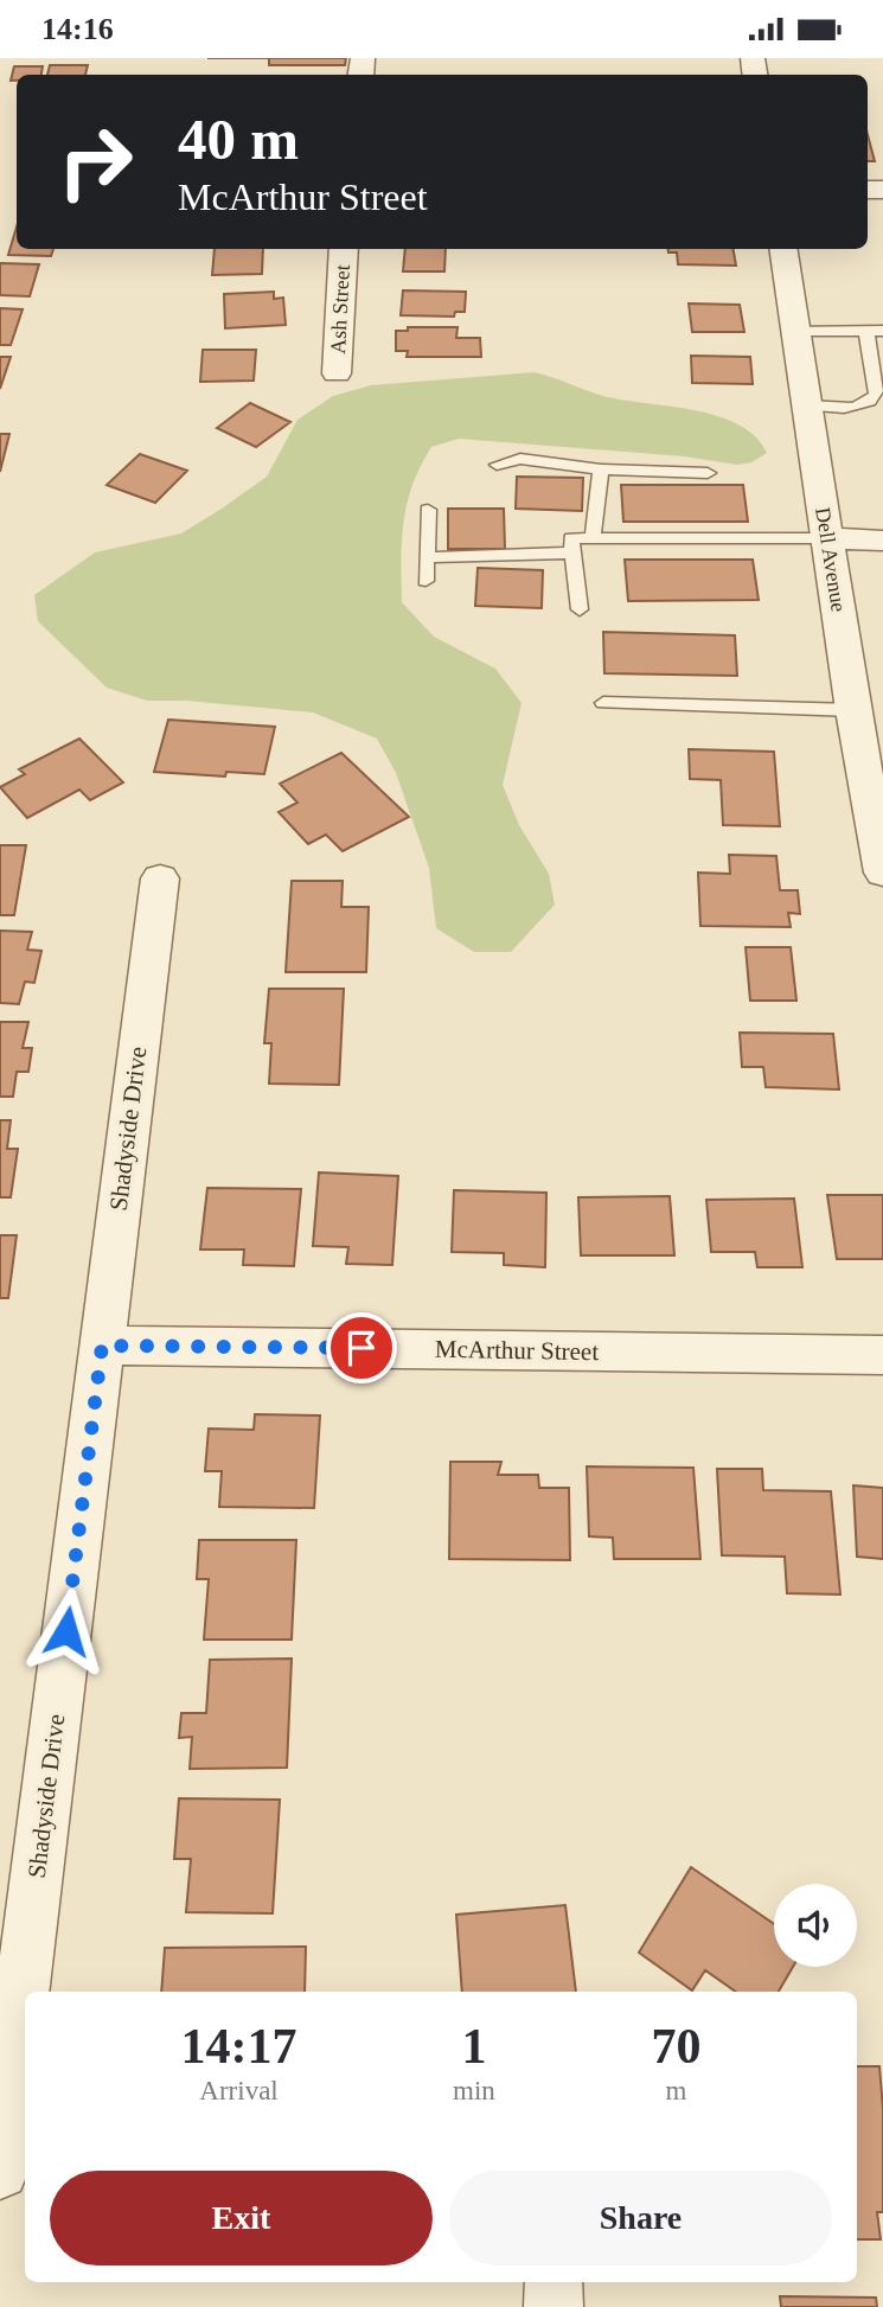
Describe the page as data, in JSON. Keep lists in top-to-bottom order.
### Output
{
  "streets": {
    "street": [
      "Ash Street",
      "Dell Avenue",
      "Shadyside Drive",
      "McArthur Street"
    ]
  },
  "crossings": [
    ["Shadyside Drive", "McArthur Street"]
  ],
  "page": {
    "status": "14:16",
    "turn": ["40 m", "McArthur Street"],
    "eta": [
      "14:17",
      "Arrival",
      "1",
      "min",
      "70",
      "m"
    ],
    "buttons": ["Exit", "Share"]
  }
}
